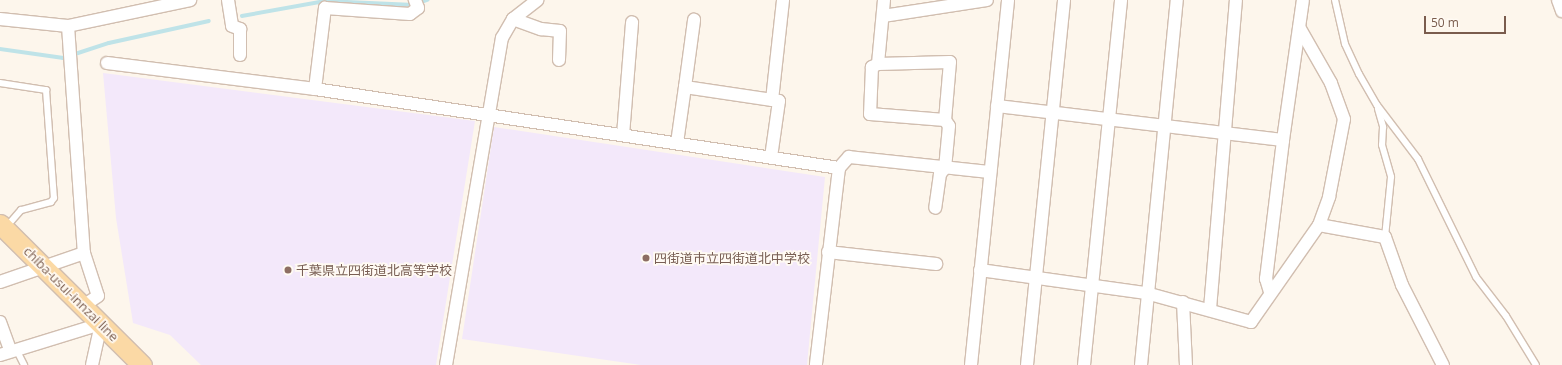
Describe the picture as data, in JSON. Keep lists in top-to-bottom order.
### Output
{
  "streets": {
    "main road": ["chiba-usui-innzai line"]
  },
  "places": ["四街道市立四街道北中学校", "千葉県立四街道北高等学校"],
  "scale_bar": "50 m"
}
